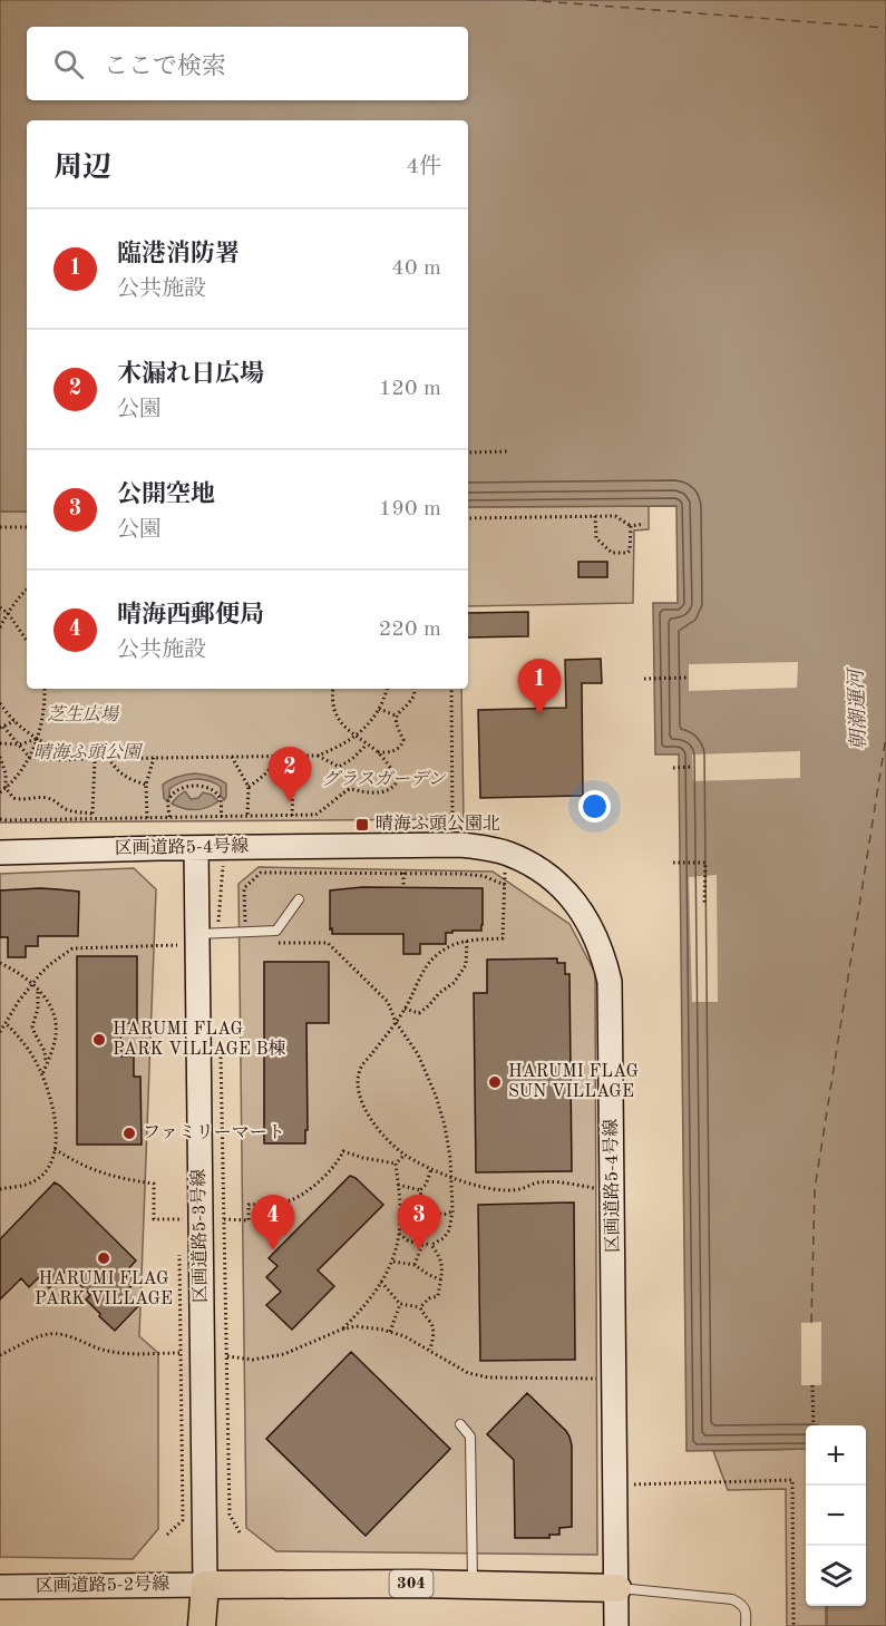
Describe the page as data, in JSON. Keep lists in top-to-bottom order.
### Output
{
  "streets": {
    "main road": ["304"],
    "street": ["区画道路5-4号線", "区画道路5-3号線", "区画道路5-2号線"]
  },
  "crossings": [
    ["区画道路5-4号線", "区画道路5-3号線"],
    ["区画道路5-4号線", "304"],
    ["区画道路5-3号線", "304"],
    ["区画道路5-3号線", "区画道路5-2号線"],
    ["304", "区画道路5-2号線"]
  ],
  "water": ["朝潮運河"],
  "parks": ["芝生広場", "晴海ふ頭公園", "グラスガーデン"],
  "places": {
    "transit": ["晴海ふ頭公園北"],
    "other": [
      "HARUMI FLAG PARK VILLAGE B棟",
      "HARUMI FLAG SUN VILLAGE",
      "ファミリーマート",
      "HARUMI FLAG PARK VILLAGE"
    ]
  },
  "page": {
    "search": "ここで検索",
    "heading": ["周辺", "4件"],
    "list": [
      {
        "mark": "1",
        "name": "臨港消防署",
        "note": "公共施設",
        "value": "40 m"
      },
      {
        "mark": "2",
        "name": "木漏れ日広場",
        "note": "公園",
        "value": "120 m"
      },
      {
        "mark": "3",
        "name": "公開空地",
        "note": "公園",
        "value": "190 m"
      },
      {
        "mark": "4",
        "name": "晴海西郵便局",
        "note": "公共施設",
        "value": "220 m"
      }
    ],
    "pins": [
      "1",
      "2",
      "3",
      "4"
    ],
    "map_buttons": ["+", "−"]
  }
}
